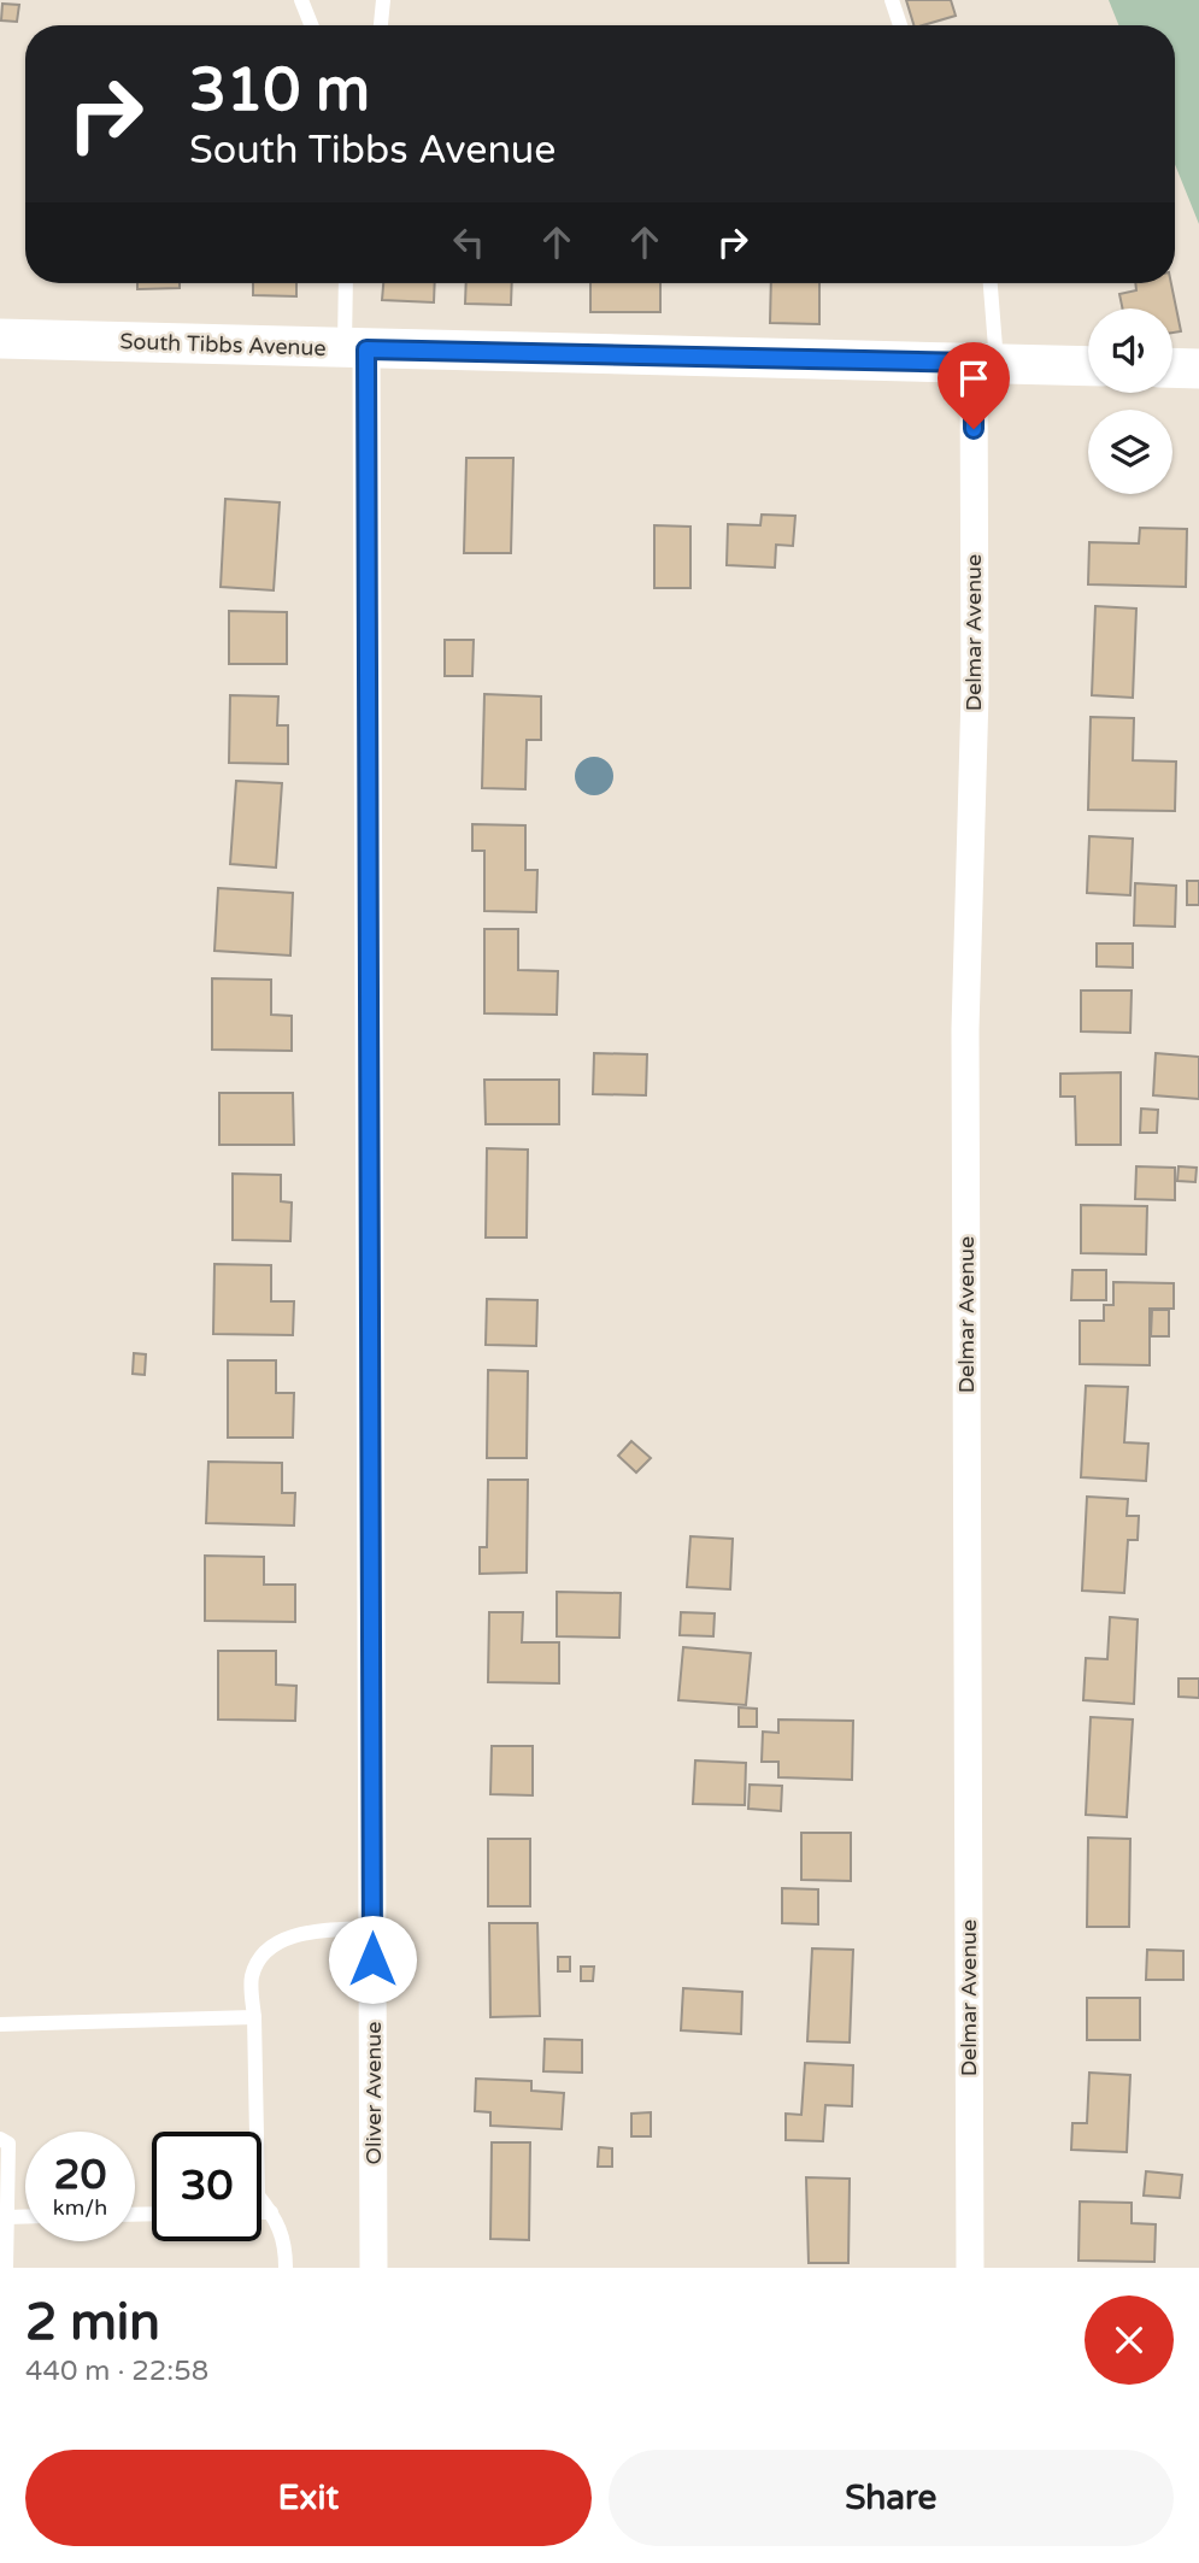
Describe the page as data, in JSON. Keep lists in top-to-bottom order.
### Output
{
  "streets": {
    "main road": ["South Tibbs Avenue"],
    "street": ["Delmar Avenue", "Oliver Avenue"]
  },
  "crossings": [
    ["South Tibbs Avenue", "Delmar Avenue"],
    ["South Tibbs Avenue", "Oliver Avenue"]
  ],
  "page": {
    "turn": ["310 m", "South Tibbs Avenue"],
    "speed": "20 km/h",
    "limit": "30",
    "heading": ["2 min", "440 m · 22:58"],
    "buttons": ["Exit", "Share"]
  }
}
